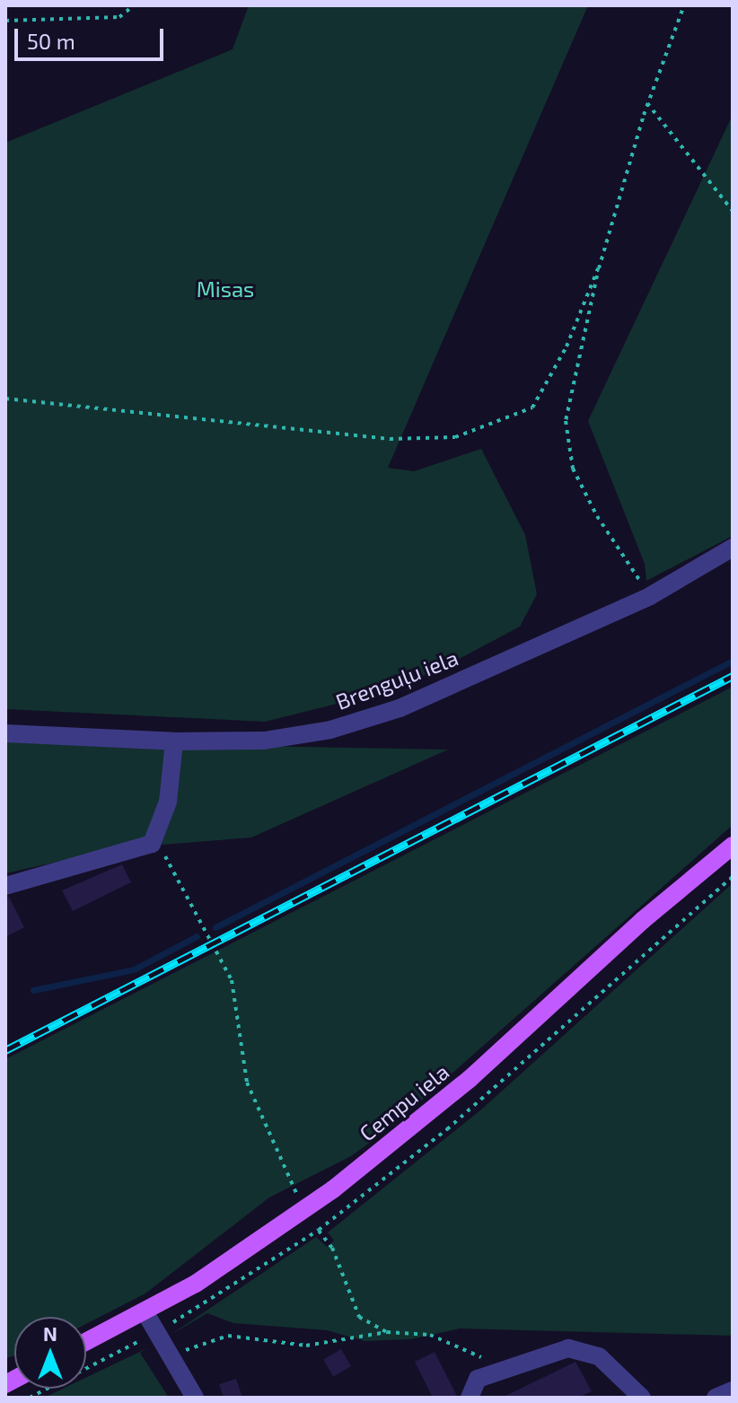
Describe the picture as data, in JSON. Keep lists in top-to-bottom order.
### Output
{
  "streets": {
    "main road": ["Cempu iela"],
    "street": ["Brenguļu iela"]
  },
  "parks": ["Misas"],
  "scale_bar": "50 m",
  "north": "top"
}
